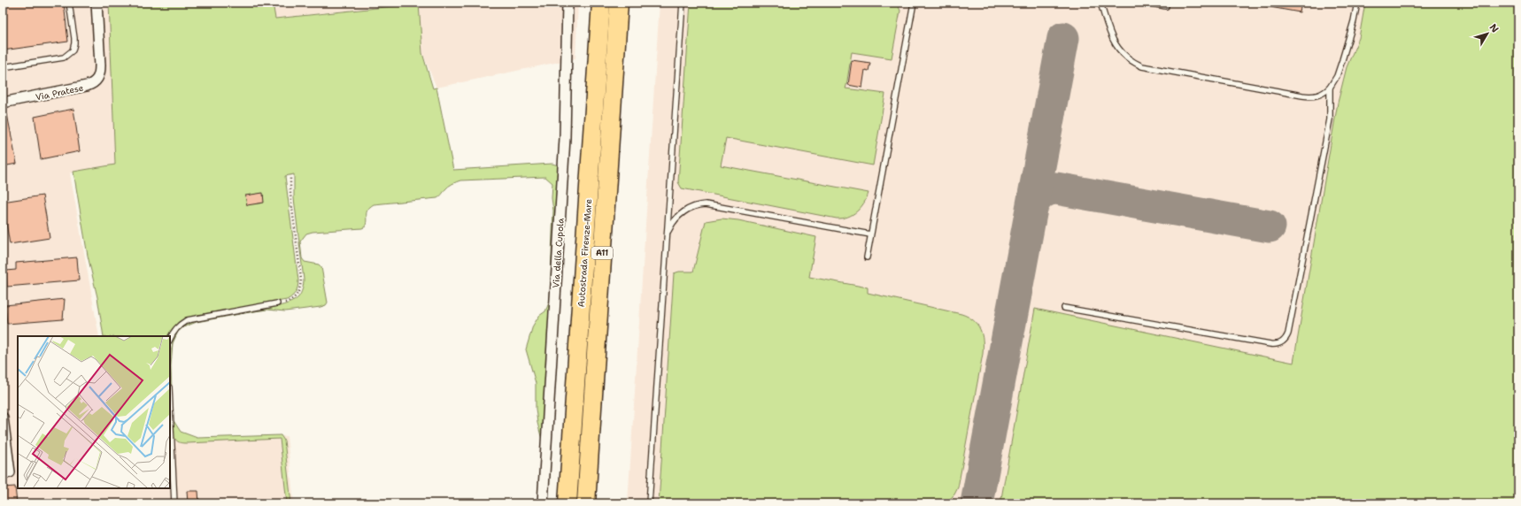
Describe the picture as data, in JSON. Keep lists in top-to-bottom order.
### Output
{
  "streets": {
    "highway": ["Autostrada Firenze-Mare", "A11"],
    "street": ["Via Pratese", "Via della Cupola"]
  },
  "north": "top right"
}
